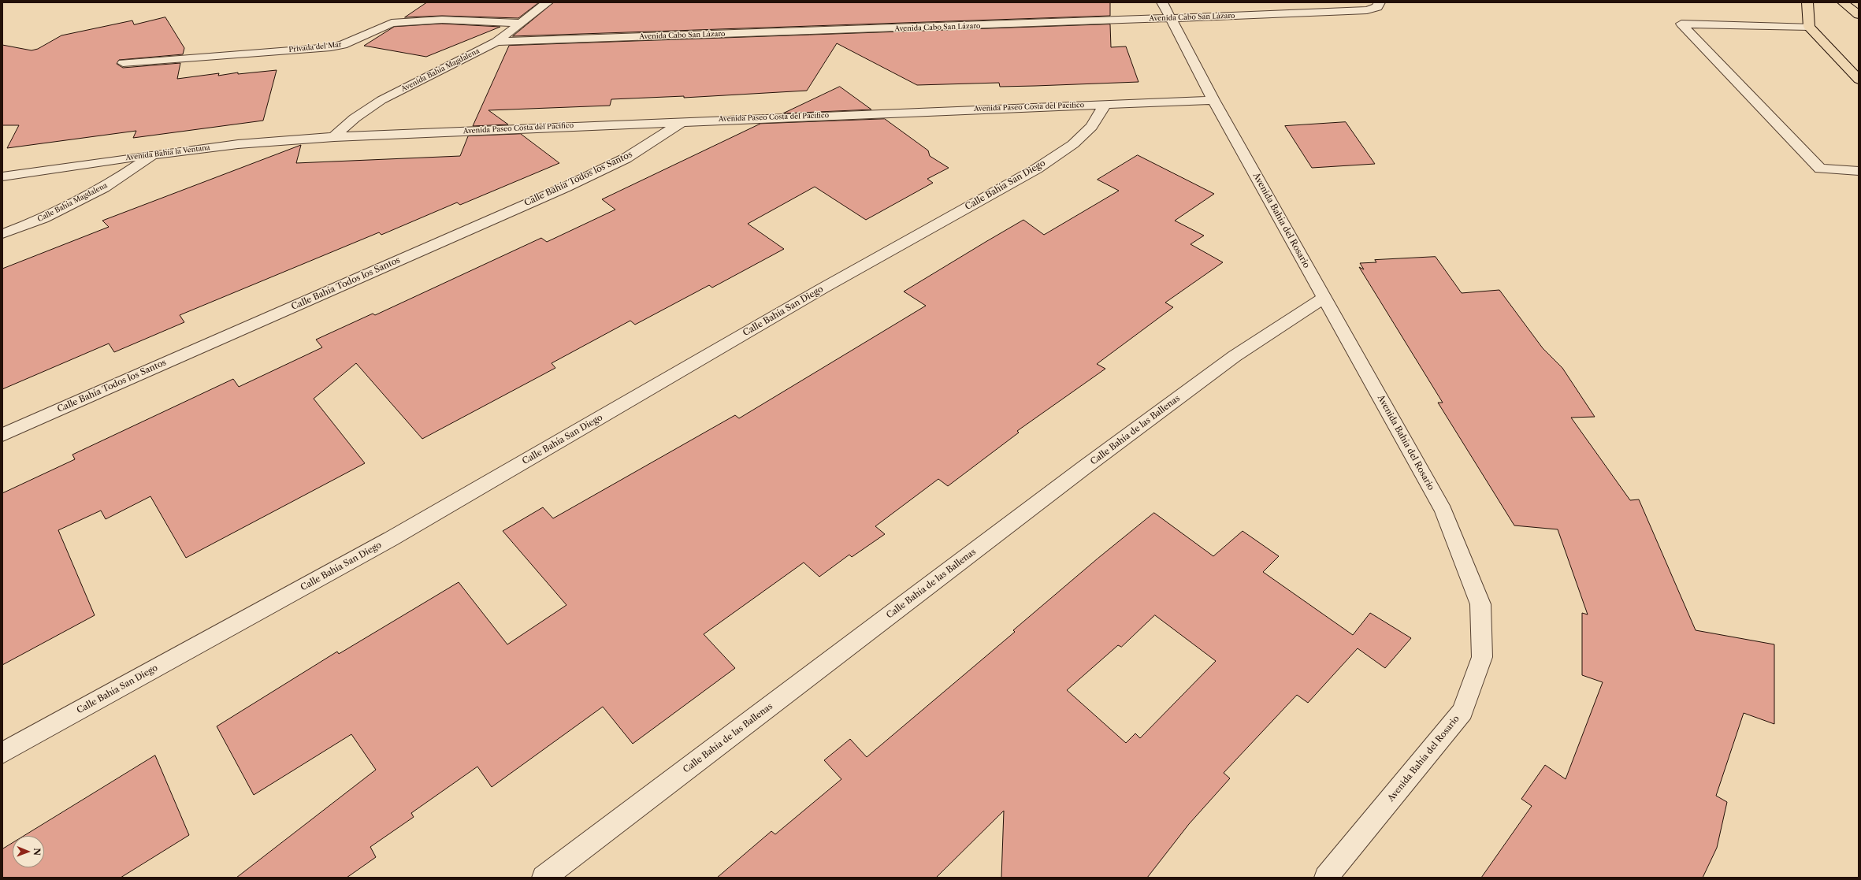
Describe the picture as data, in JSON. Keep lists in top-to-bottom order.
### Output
{
  "streets": {
    "street": [
      "Avenida Cabo San Lázaro",
      "Privada del Mar",
      "Avenida Bahía Magdalena",
      "Avenida Paseo Costa del Pacífico",
      "Avenida Bahía la Ventana",
      "Calle Bahía Todos los Santos",
      "Calle Bahía San Diego",
      "Calle Bahía Magdalena",
      "Avenida Bahía del Rosario",
      "Calle Bahía de las Ballenas"
    ]
  },
  "crossings": [
    ["Avenida Cabo San Lázaro", "Avenida Bahía Magdalena"],
    ["Avenida Cabo San Lázaro", "Avenida Bahía del Rosario"],
    ["Privada del Mar", "Avenida Bahía Magdalena"],
    ["Avenida Bahía Magdalena", "Avenida Paseo Costa del Pacífico"],
    ["Avenida Bahía Magdalena", "Avenida Bahía la Ventana"],
    ["Avenida Paseo Costa del Pacífico", "Avenida Bahía la Ventana"],
    ["Avenida Paseo Costa del Pacífico", "Calle Bahía Todos los Santos"],
    ["Avenida Paseo Costa del Pacífico", "Calle Bahía San Diego"],
    ["Avenida Paseo Costa del Pacífico", "Avenida Bahía del Rosario"],
    ["Avenida Bahía la Ventana", "Calle Bahía Magdalena"],
    ["Avenida Bahía del Rosario", "Calle Bahía de las Ballenas"]
  ],
  "north": "right"
}
